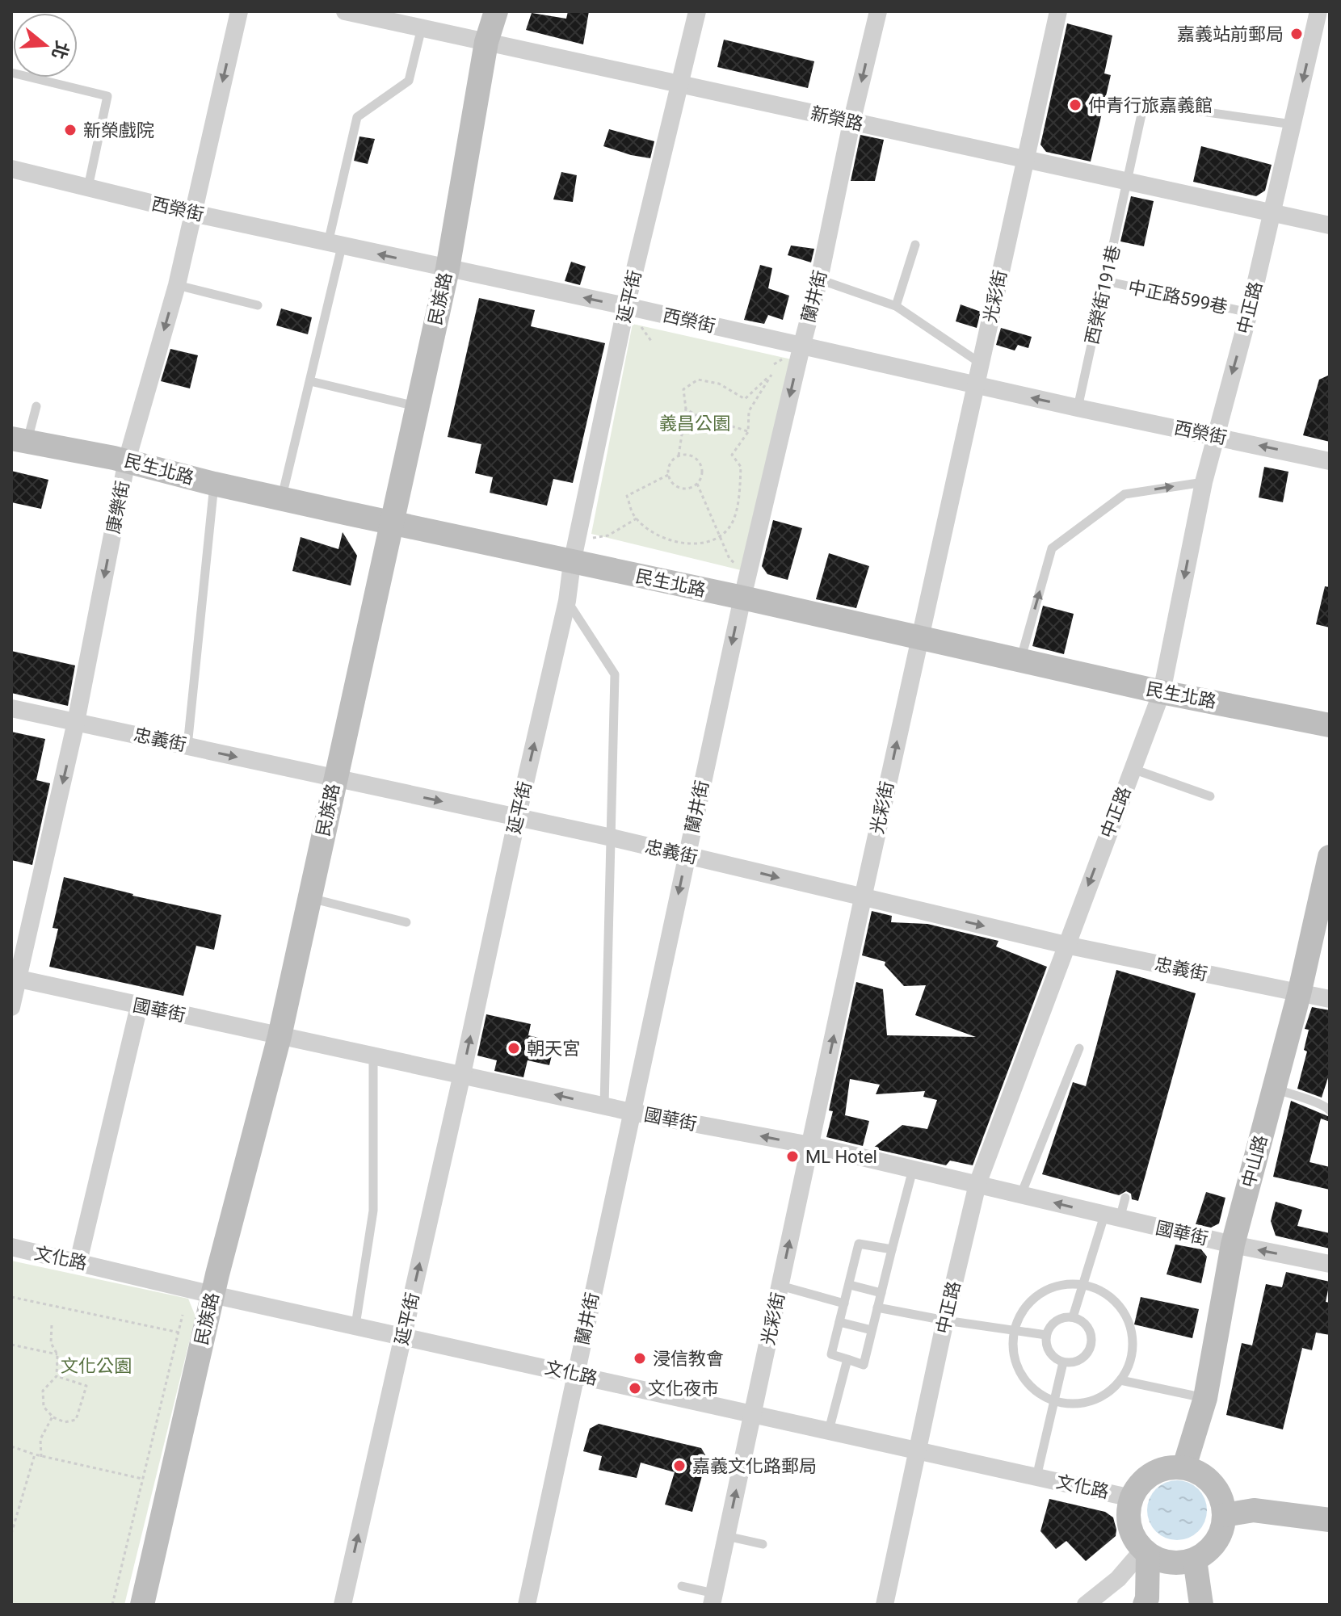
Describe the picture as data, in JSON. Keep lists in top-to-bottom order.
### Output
{
  "streets": {
    "main road": ["民族路", "民生北路", "中山路"],
    "street": [
      "新榮路",
      "西榮街",
      "延平街",
      "蘭井街",
      "光彩街",
      "中正路",
      "康樂街",
      "忠義街",
      "國華街",
      "文化路"
    ],
    "lane": ["西榮街191巷", "中正路599巷"]
  },
  "crossings": [
    ["新榮路", "西榮街191巷"],
    ["新榮路", "延平街"],
    ["新榮路", "蘭井街"],
    ["新榮路", "光彩街"],
    ["新榮路", "民族路"],
    ["新榮路", "中正路"],
    ["西榮街", "西榮街191巷"],
    ["西榮街", "延平街"],
    ["西榮街", "蘭井街"],
    ["西榮街", "光彩街"],
    ["西榮街", "民族路"],
    ["西榮街", "中正路"],
    ["西榮街", "康樂街"],
    ["西榮街191巷", "中正路599巷"],
    ["西榮街191巷", "中正路"],
    ["延平街", "民生北路"],
    ["延平街", "忠義街"],
    ["延平街", "國華街"],
    ["延平街", "文化路"],
    ["蘭井街", "民生北路"],
    ["蘭井街", "忠義街"],
    ["蘭井街", "國華街"],
    ["蘭井街", "文化路"],
    ["光彩街", "民生北路"],
    ["光彩街", "忠義街"],
    ["光彩街", "國華街"],
    ["光彩街", "文化路"],
    ["中正路599巷", "中正路"],
    ["民族路", "民生北路"],
    ["民族路", "忠義街"],
    ["民族路", "國華街"],
    ["民族路", "文化路"],
    ["中正路", "民生北路"],
    ["中正路", "忠義街"],
    ["中正路", "國華街"],
    ["中正路", "文化路"],
    ["民生北路", "康樂街"],
    ["康樂街", "忠義街"],
    ["康樂街", "國華街"],
    ["忠義街", "中山路"],
    ["國華街", "中山路"],
    ["中山路", "文化路"]
  ],
  "one_way": [
    "西榮街",
    "延平街",
    "蘭井街",
    "光彩街",
    "中正路",
    "康樂街",
    "忠義街",
    "國華街"
  ],
  "parks": ["義昌公園", "文化公園"],
  "places": [
    "嘉義站前郵局",
    "仲青行旅嘉義館",
    "新榮戲院",
    "朝天宮",
    "ML Hotel",
    "浸信教會",
    "文化夜市",
    "嘉義文化路郵局"
  ],
  "north": "right"
}
